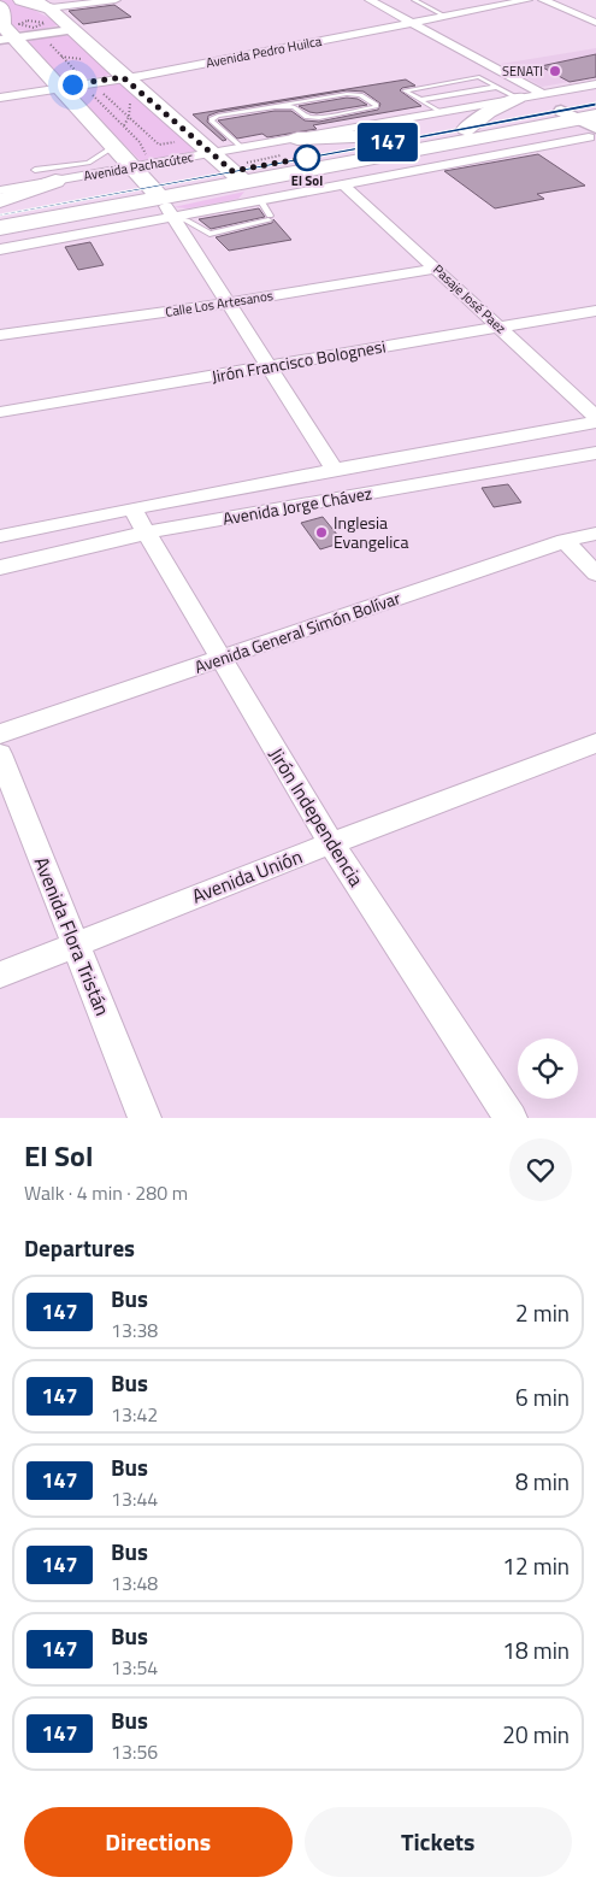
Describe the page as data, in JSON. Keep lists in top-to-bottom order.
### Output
{
  "streets": {
    "main road": ["Avenida Pachacútec"],
    "street": [
      "Avenida Pedro Huilca",
      "Pasaje José Paez",
      "Calle Los Artesanos",
      "Jirón Francisco Bolognesi",
      "Avenida Jorge Chávez",
      "Avenida General Simón Bolívar",
      "Jirón Independencia",
      "Avenida Unión",
      "Avenida Flora Tristán"
    ]
  },
  "crossings": [
    ["Avenida Pachacútec", "Pasaje José Paez"],
    ["Pasaje José Paez", "Calle Los Artesanos"],
    ["Pasaje José Paez", "Jirón Francisco Bolognesi"],
    ["Avenida Jorge Chávez", "Jirón Independencia"],
    ["Avenida General Simón Bolívar", "Jirón Independencia"],
    ["Jirón Independencia", "Avenida Unión"],
    ["Avenida Unión", "Avenida Flora Tristán"]
  ],
  "places": ["SENATI", "El Sol", "Inglesia Evangelica"],
  "lines": ["bus line 147"],
  "page": {
    "on_map": "147",
    "heading": [
      ["El Sol", "Walk · 4 min · 280 m"],
      "Departures"
    ],
    "list": [
      {
        "mark": "147",
        "name": "Bus",
        "note": "13:38",
        "value": "2 min"
      },
      {
        "mark": "147",
        "name": "Bus",
        "note": "13:42",
        "value": "6 min"
      },
      {
        "mark": "147",
        "name": "Bus",
        "note": "13:44",
        "value": "8 min"
      },
      {
        "mark": "147",
        "name": "Bus",
        "note": "13:48",
        "value": "12 min"
      },
      {
        "mark": "147",
        "name": "Bus",
        "note": "13:54",
        "value": "18 min"
      },
      {
        "mark": "147",
        "name": "Bus",
        "note": "13:56",
        "value": "20 min"
      }
    ],
    "buttons": ["Directions", "Tickets"]
  }
}
